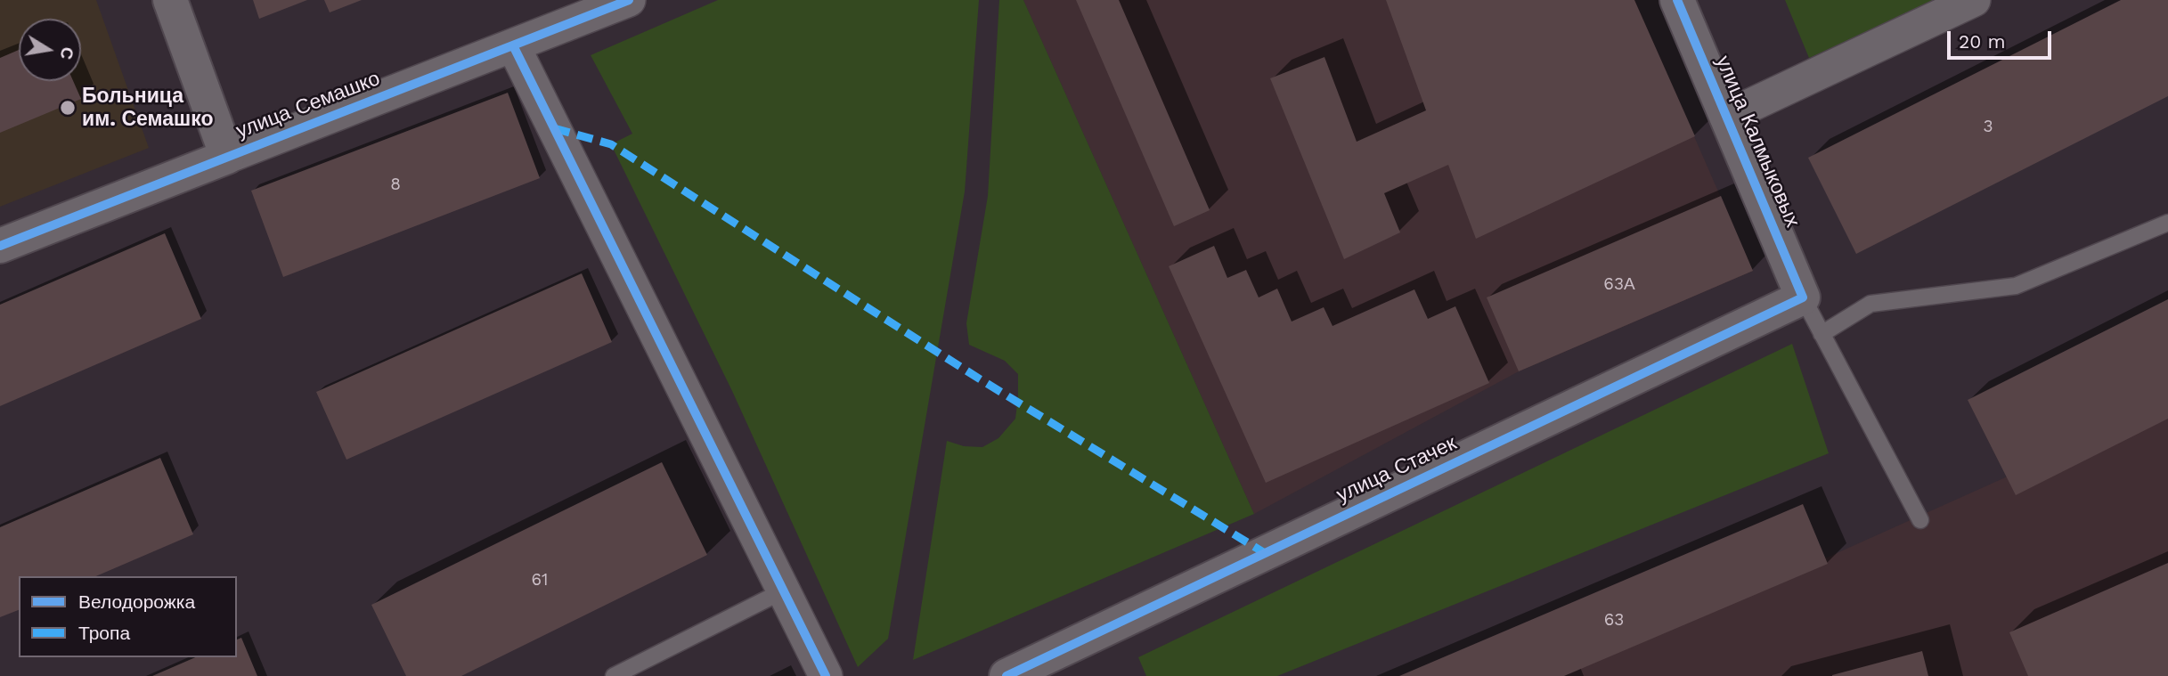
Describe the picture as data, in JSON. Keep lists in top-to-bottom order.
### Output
{
  "streets": {
    "street": ["улица Семашко", "улица Калмыковых", "улица Стачек"]
  },
  "crossings": [
    ["улица Калмыковых", "улица Стачек"]
  ],
  "places": ["Больница им. Семашко"],
  "house_numbers": [
    "3",
    "8",
    "63А",
    "61",
    "63"
  ],
  "legend": ["Велодорожка", "Тропа"],
  "scale_bar": "20 m",
  "north": "right"
}
